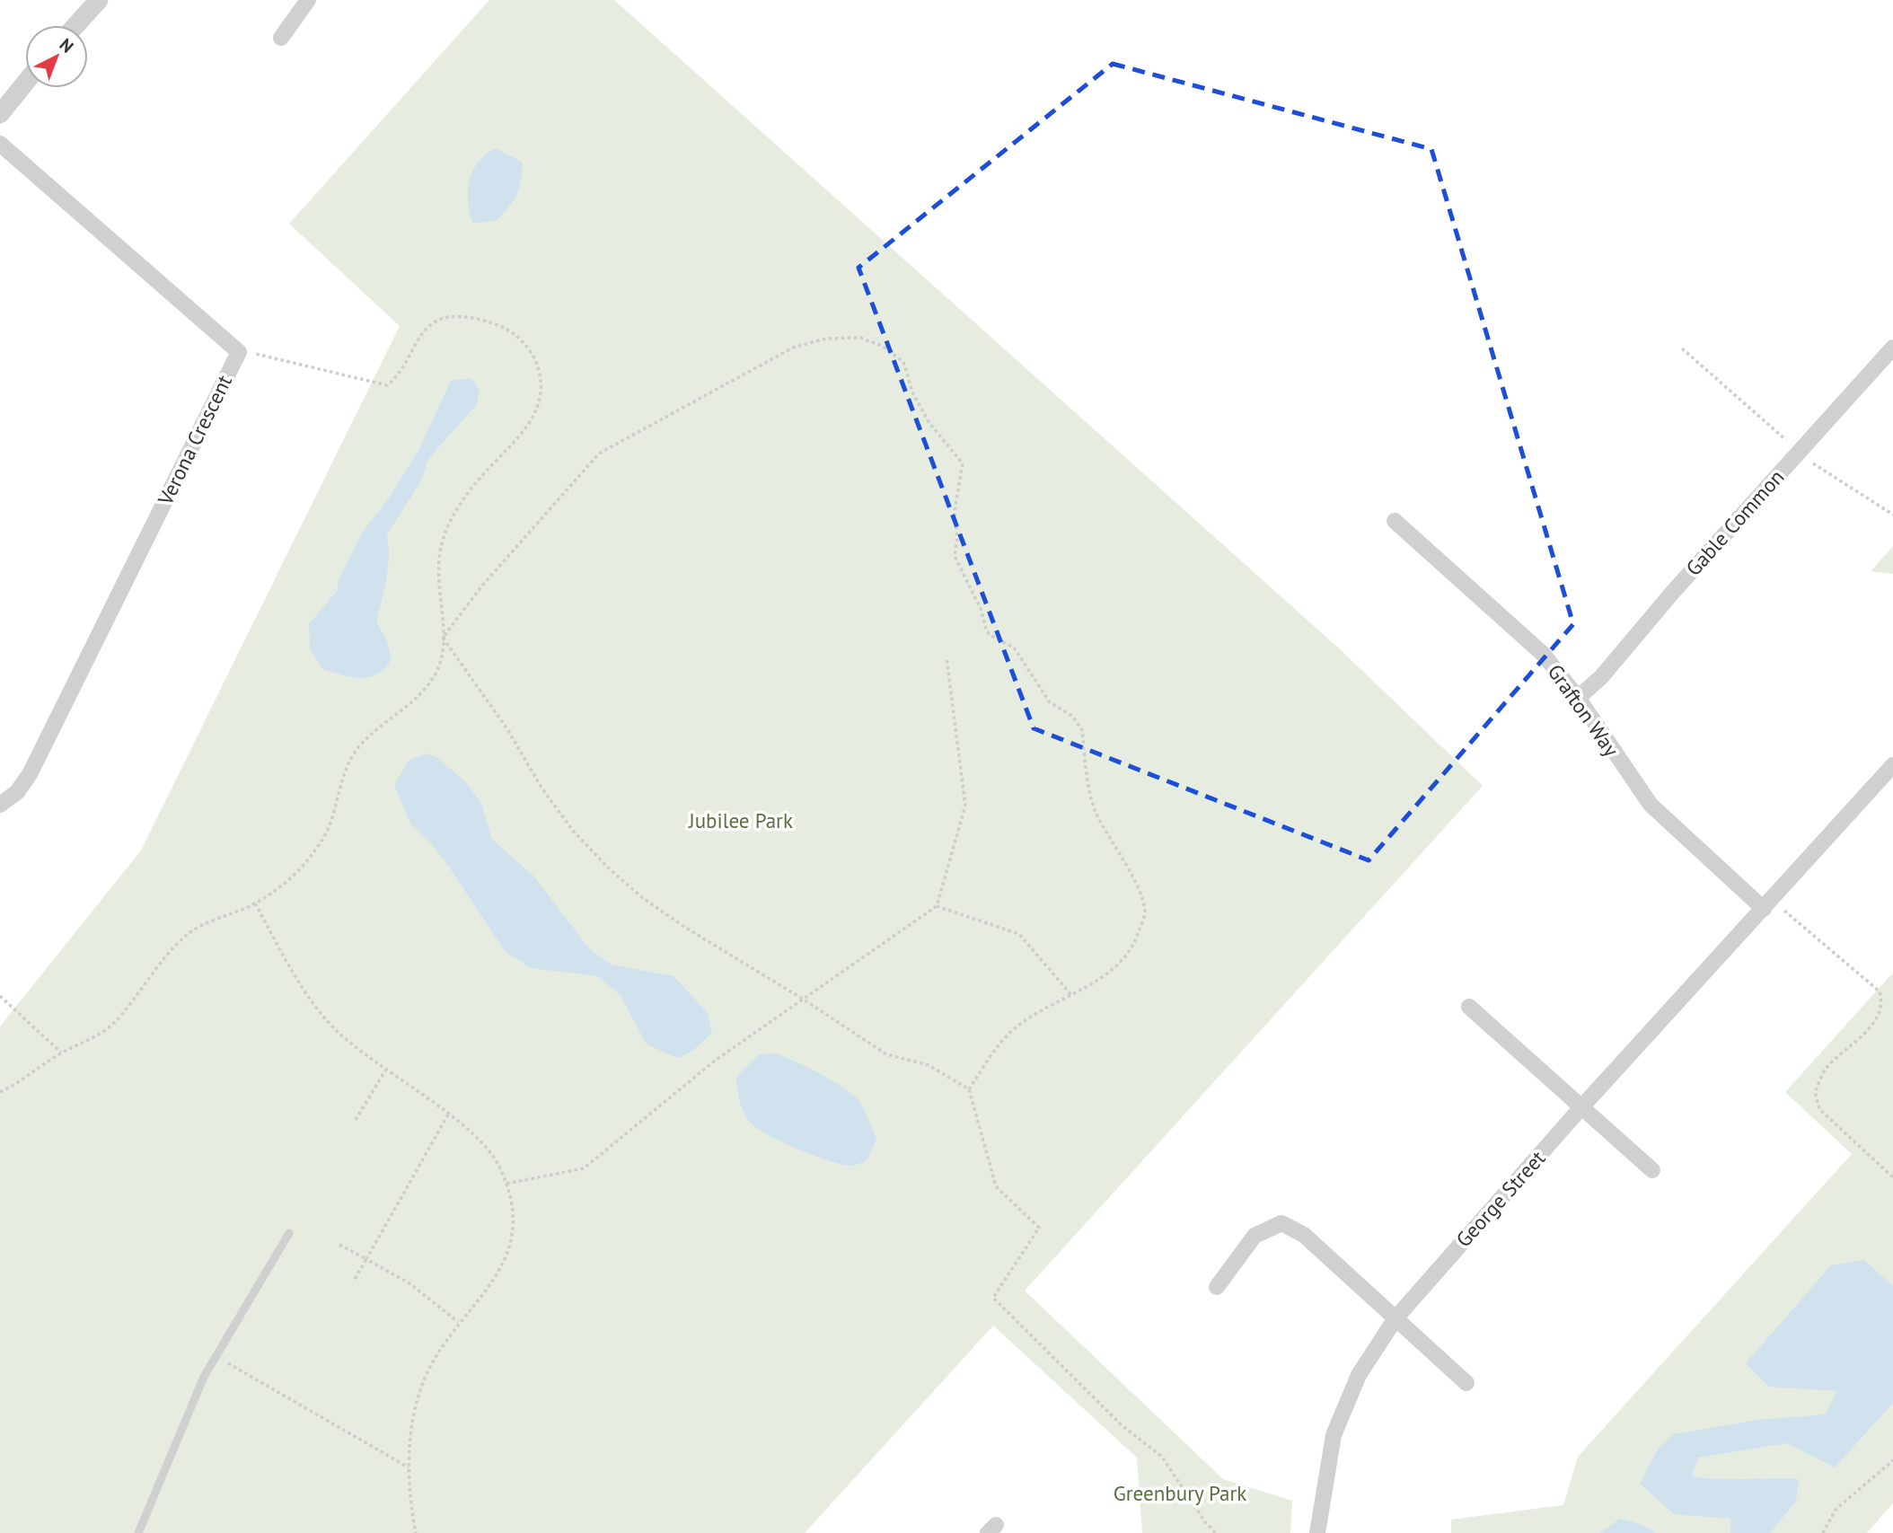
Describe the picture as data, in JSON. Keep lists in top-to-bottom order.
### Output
{
  "streets": {
    "street": [
      "Verona Crescent",
      "Gable Common",
      "Grafton Way",
      "George Street"
    ]
  },
  "crossings": [
    ["Gable Common", "Grafton Way"],
    ["Grafton Way", "George Street"]
  ],
  "parks": ["Jubilee Park", "Greenbury Park"],
  "north": "top right"
}
